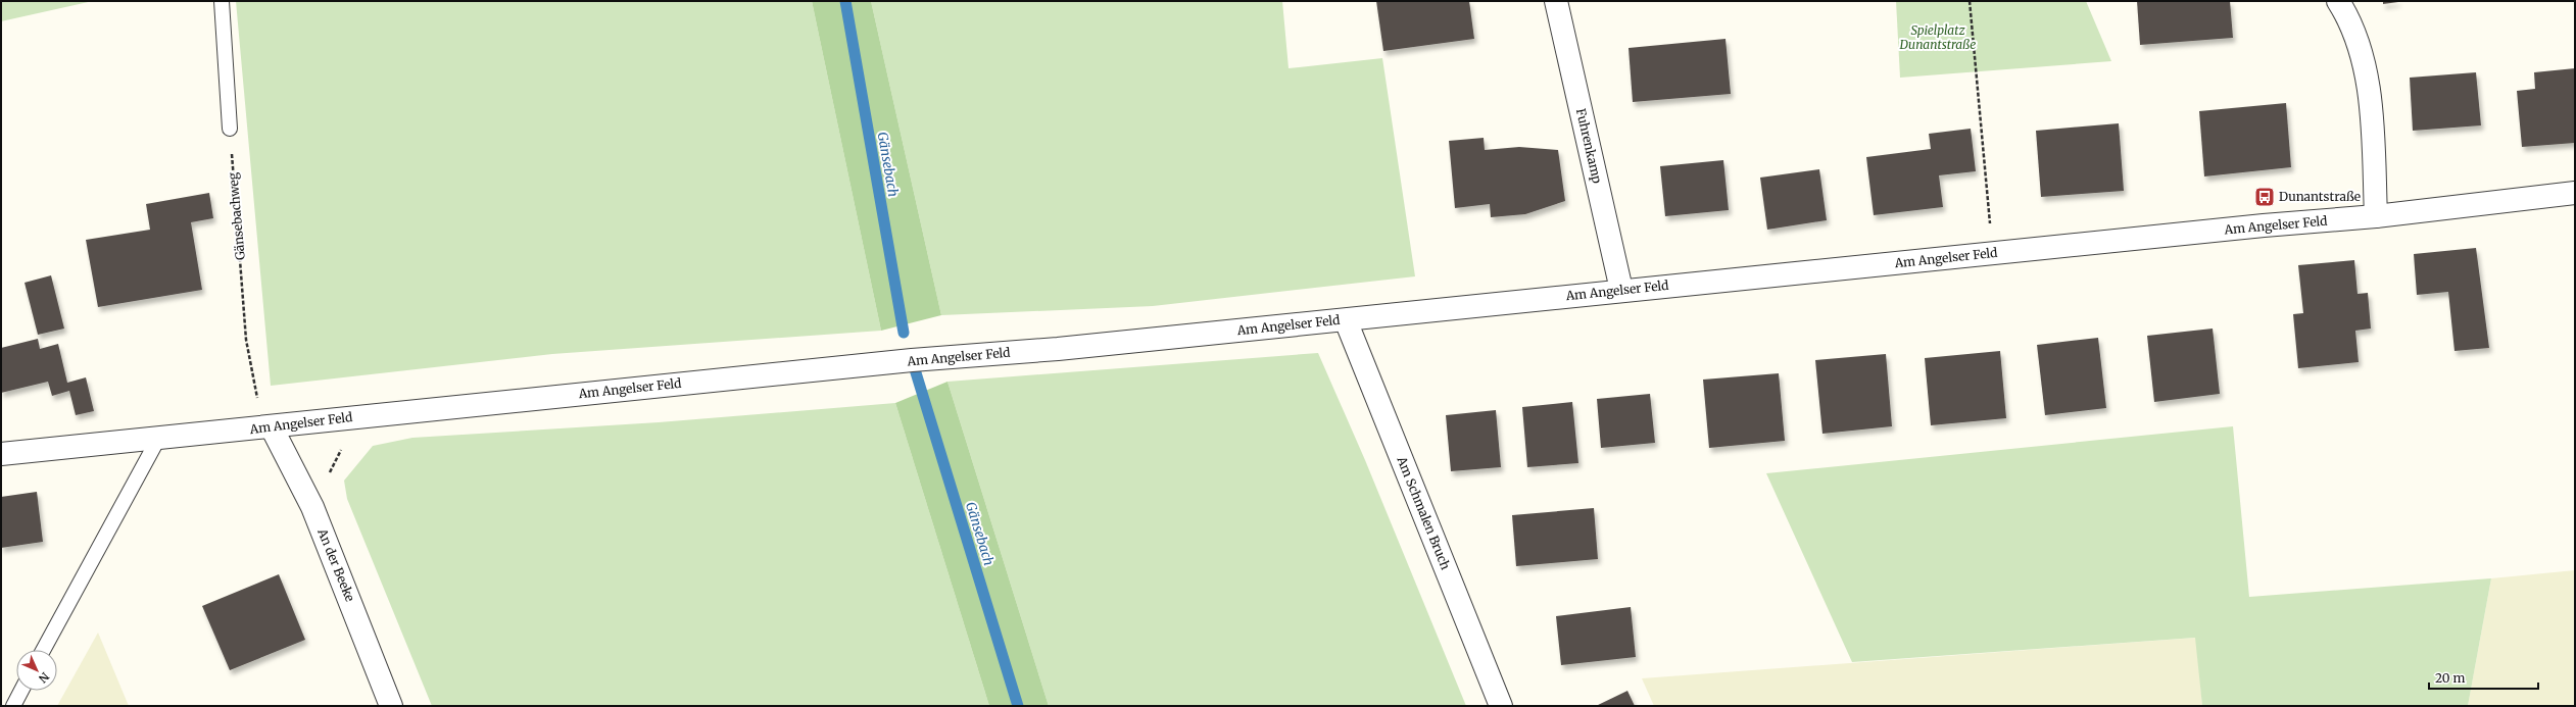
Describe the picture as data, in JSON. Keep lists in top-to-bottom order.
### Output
{
  "streets": {
    "street": [
      "Fuhrenkamp",
      "Am Angelser Feld",
      "Am Schmalen Bruch",
      "An der Beeke"
    ],
    "path": ["Gänsebachweg"]
  },
  "crossings": [
    ["Fuhrenkamp", "Am Angelser Feld"],
    ["Gänsebachweg", "Am Angelser Feld"],
    ["Gänsebachweg", "An der Beeke"],
    ["Am Angelser Feld", "Am Schmalen Bruch"],
    ["Am Angelser Feld", "An der Beeke"]
  ],
  "water": ["Gänsebach"],
  "parks": ["Spielplatz Dunantstraße"],
  "places": {
    "bus stop": ["Dunantstraße"]
  },
  "scale_bar": "20 m",
  "north": "bottom right"
}
